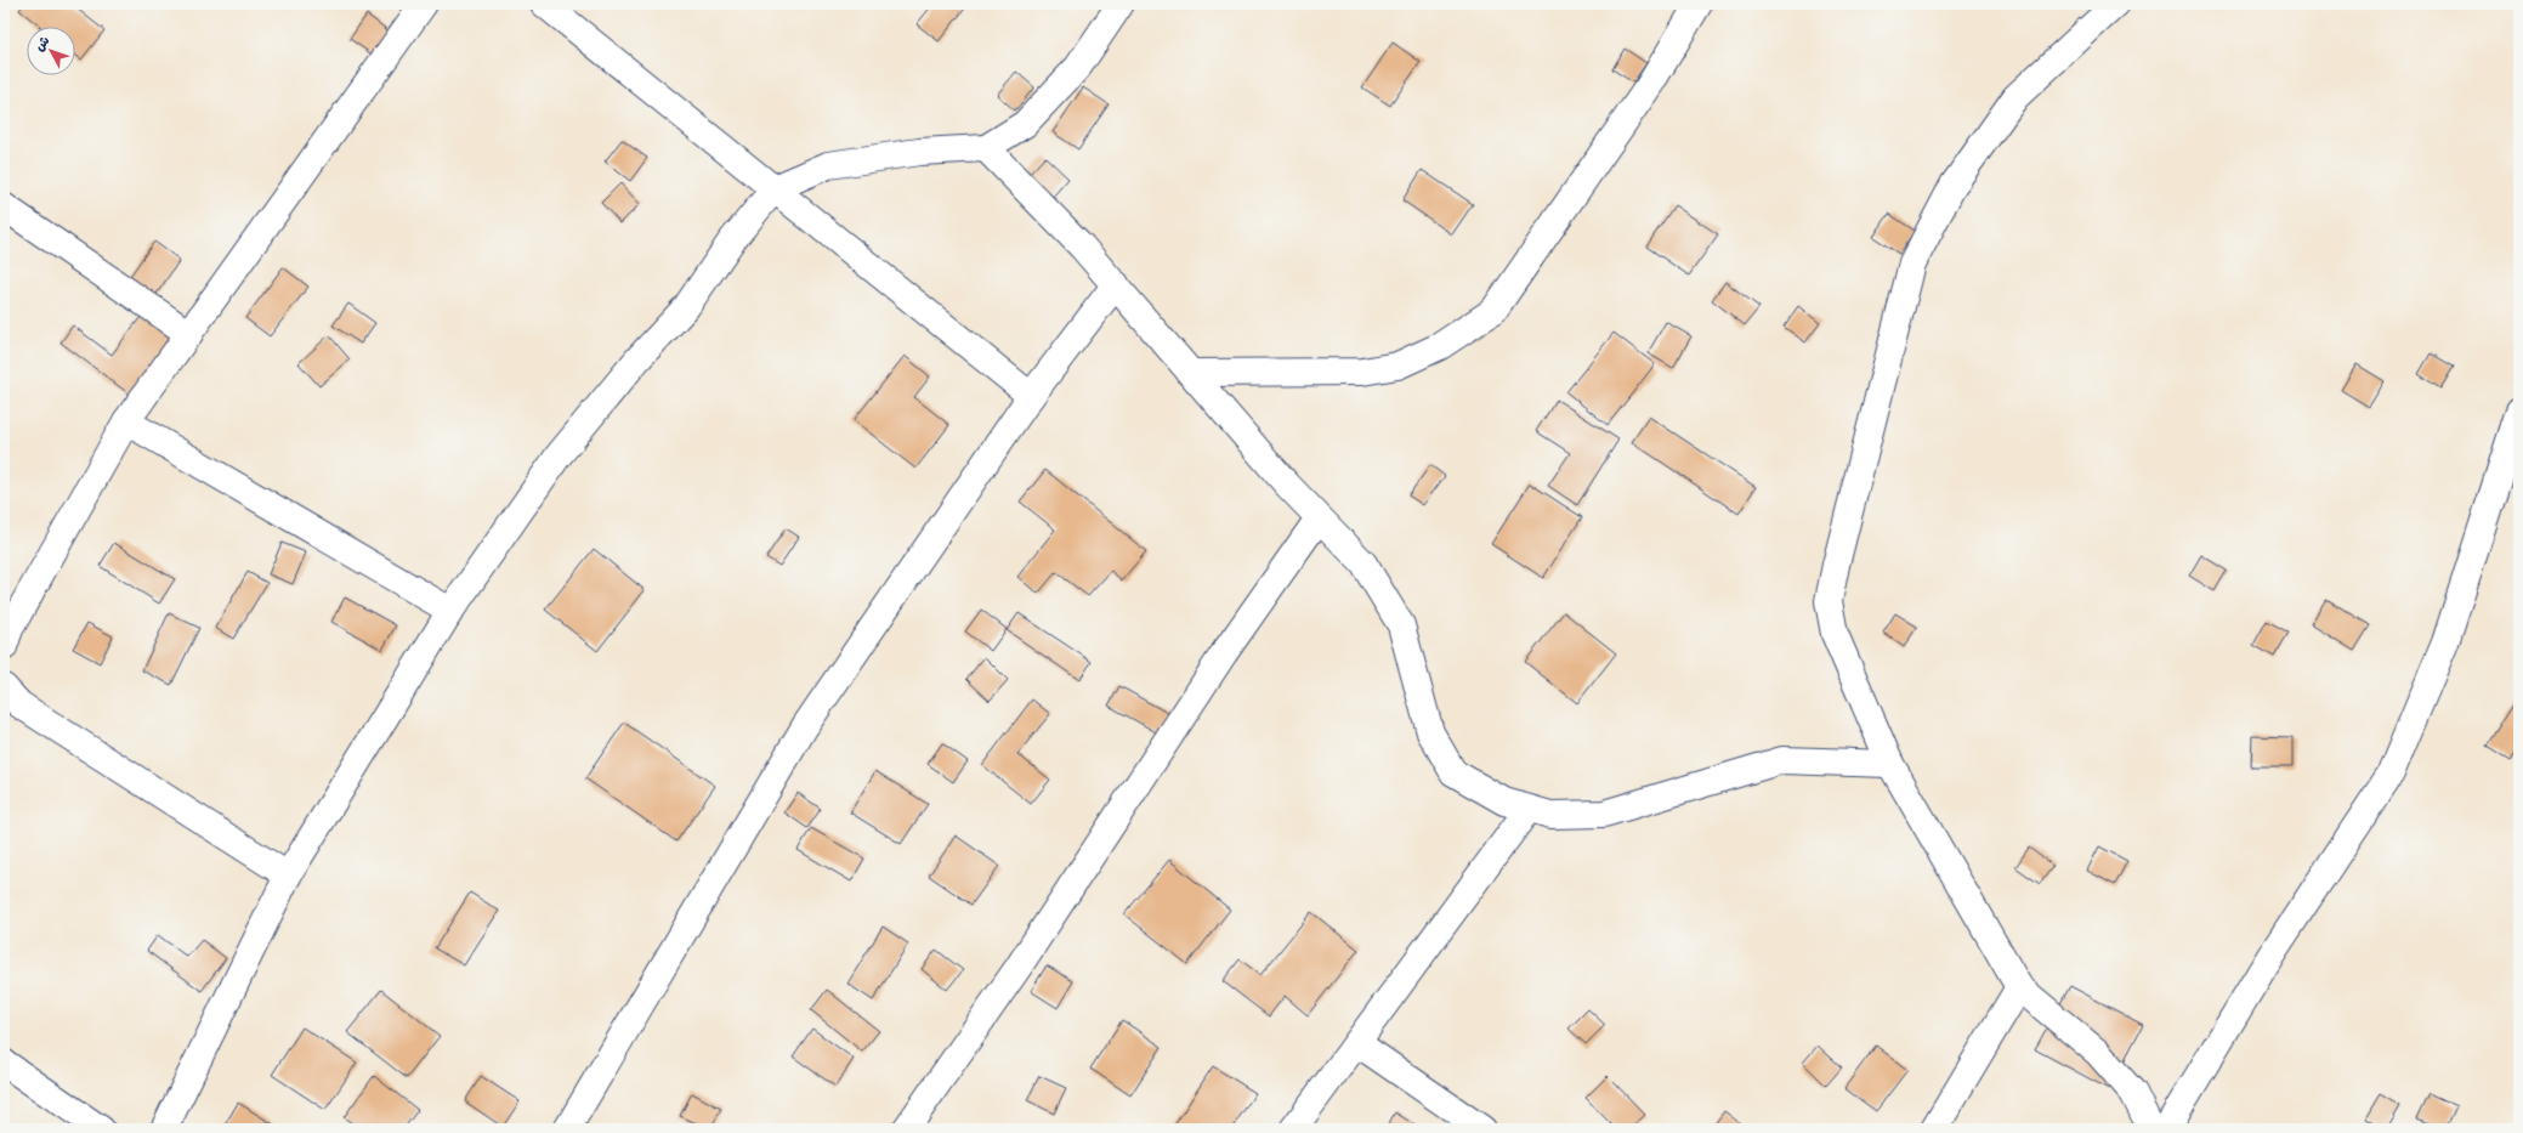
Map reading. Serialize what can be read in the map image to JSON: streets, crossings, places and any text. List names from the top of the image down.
{
  "north": "top left"
}
